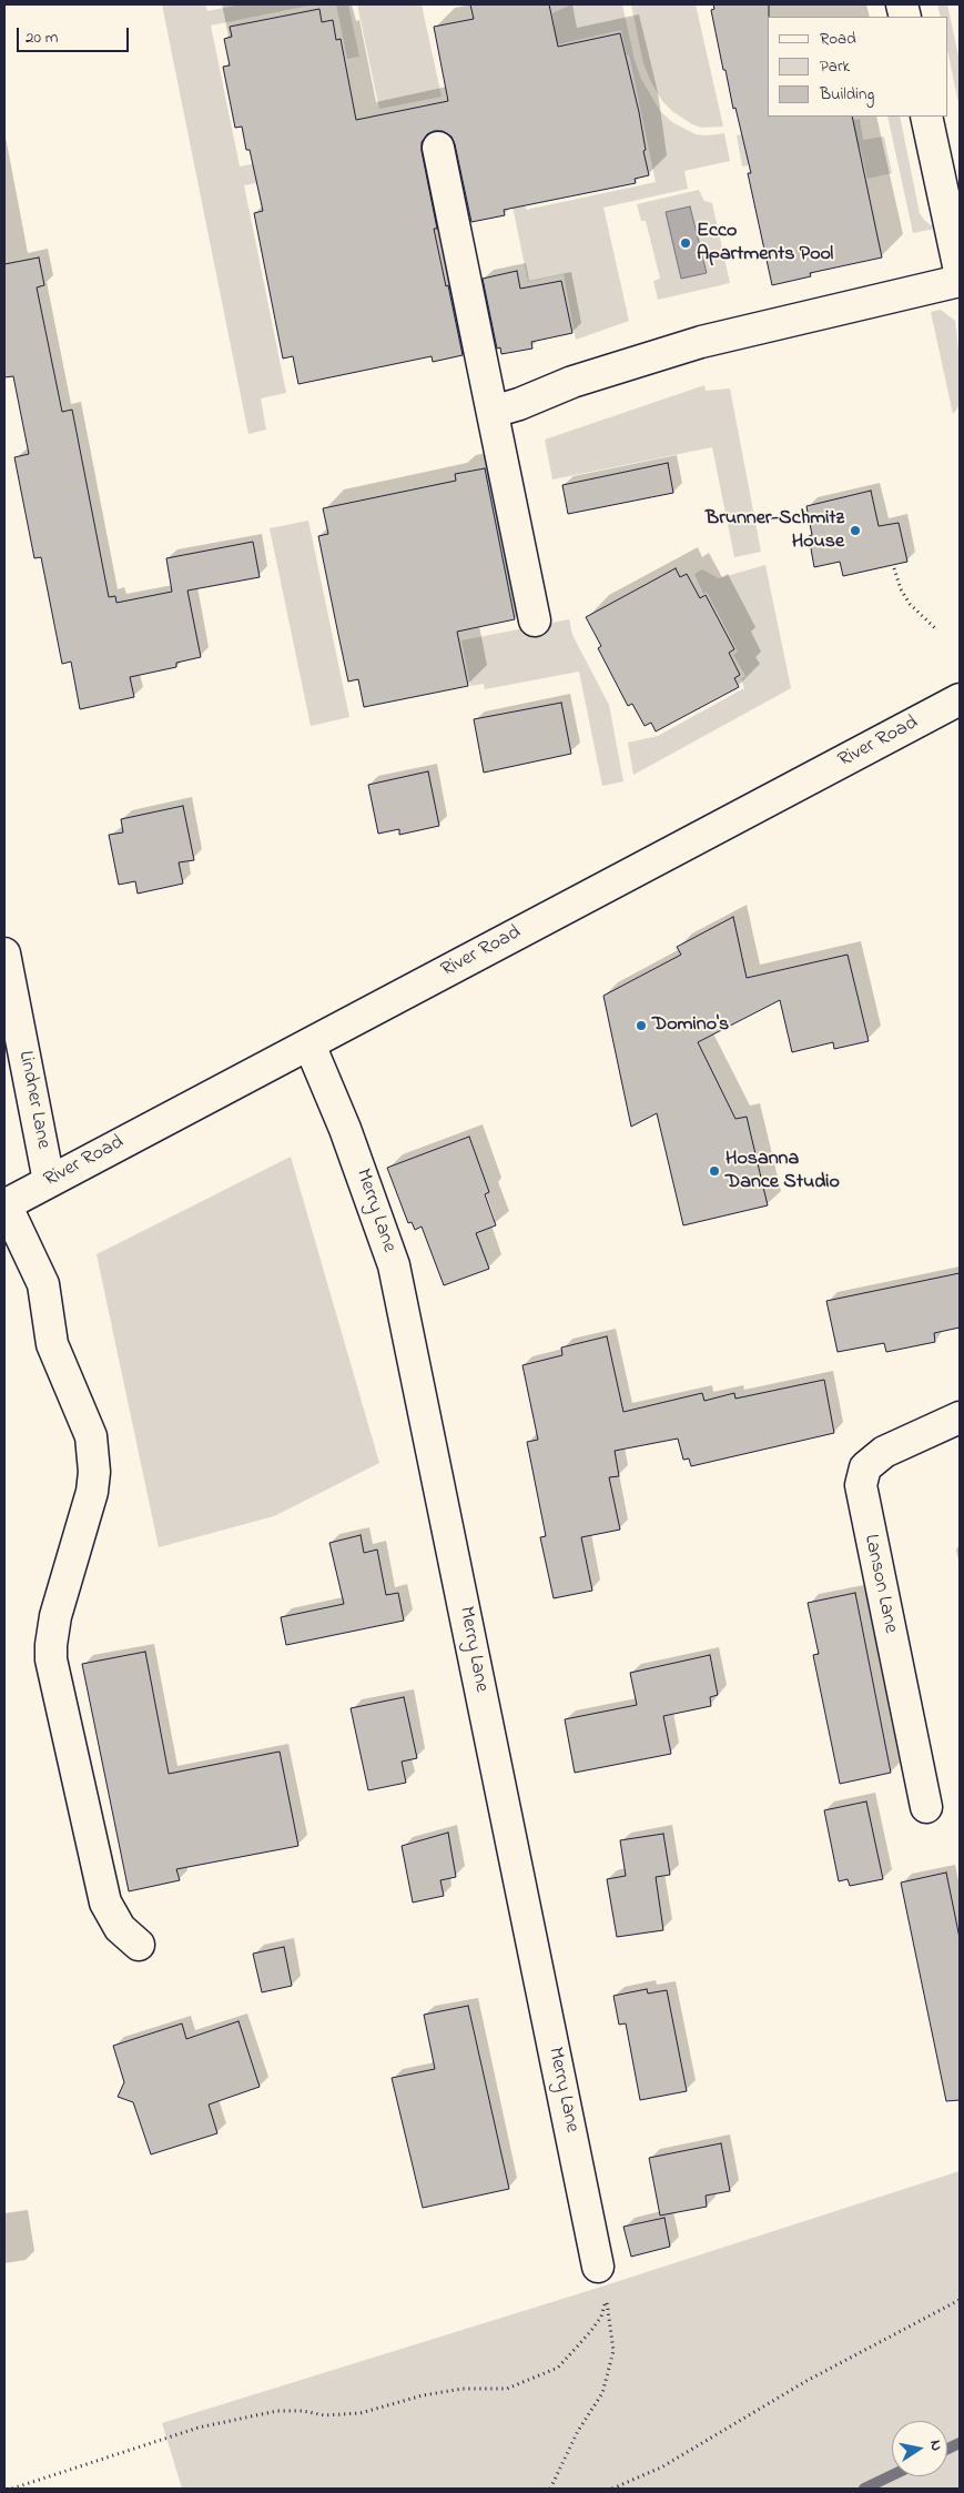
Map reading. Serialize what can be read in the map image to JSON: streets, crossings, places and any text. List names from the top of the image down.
{
  "streets": {
    "street": [
      "River Road",
      "Lindner Lane",
      "Merry Lane",
      "Lanson Lane"
    ]
  },
  "crossings": [
    ["River Road", "Lindner Lane"],
    ["River Road", "Merry Lane"]
  ],
  "places": [
    "Ecco Apartments Pool",
    "Brunner-Schmitz House",
    "Domino's",
    "Hosanna Dance Studio"
  ],
  "legend": ["Road", "Park", "Building"],
  "scale_bar": "20 m",
  "north": "right"
}
